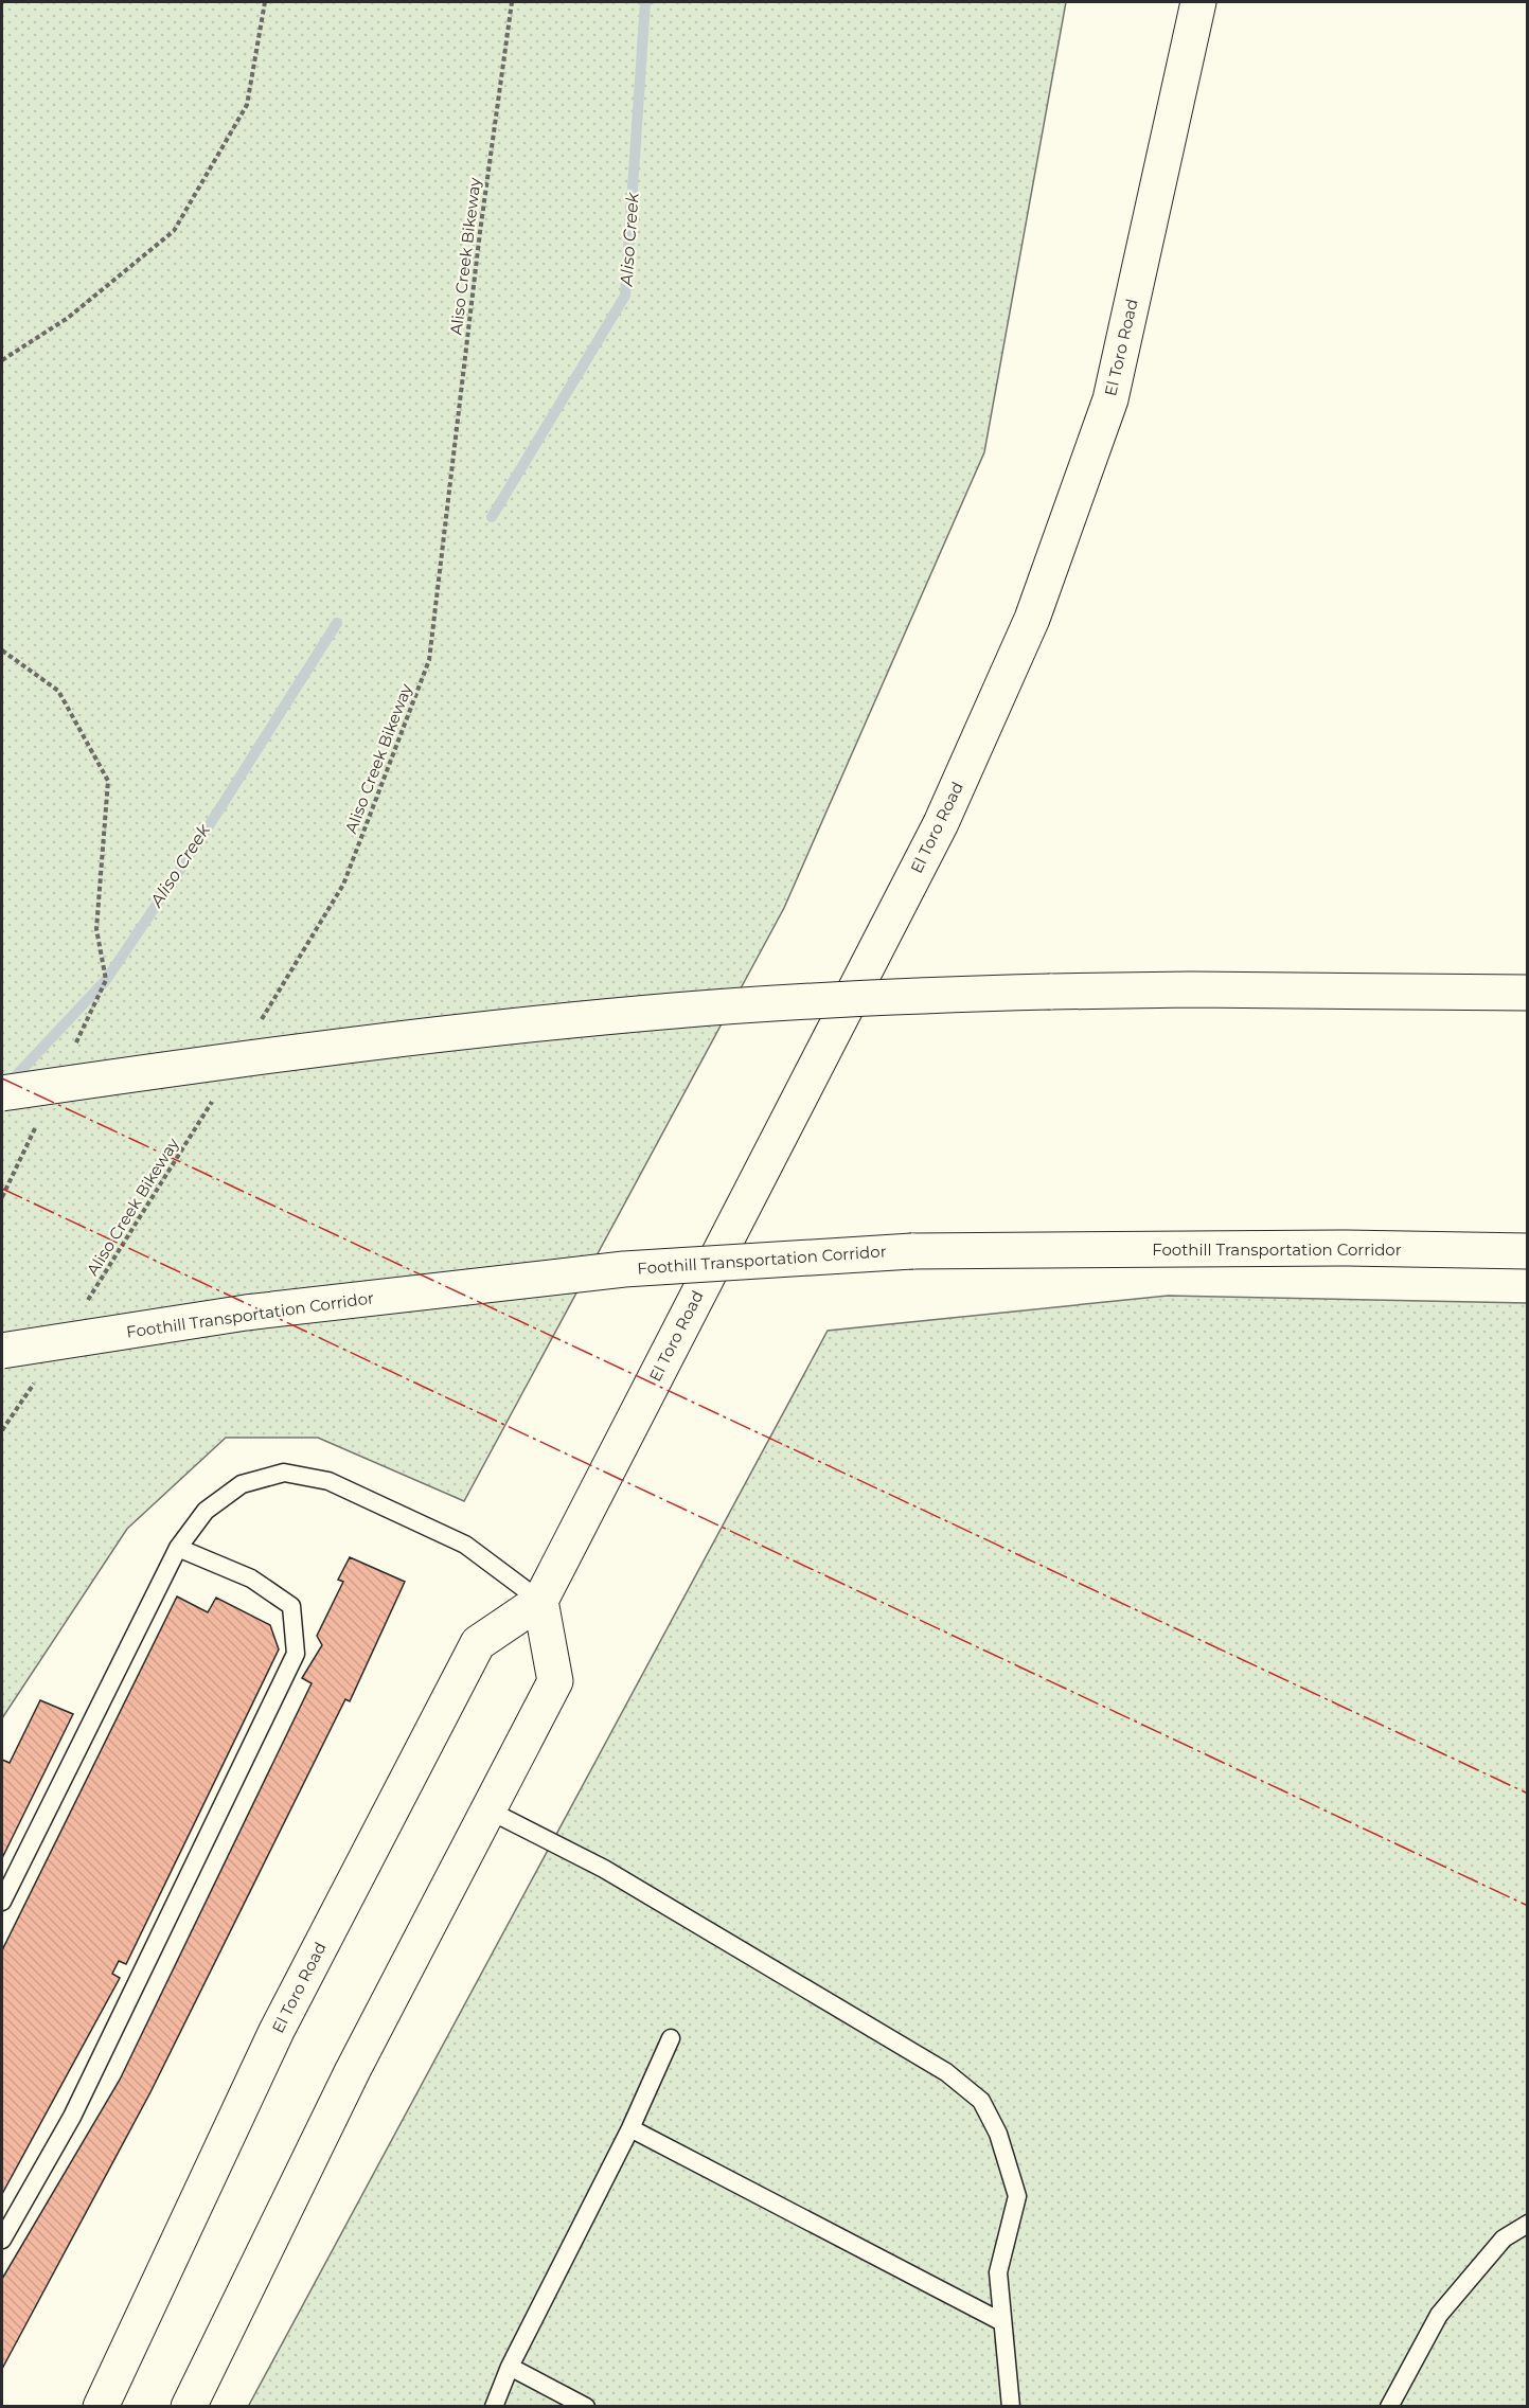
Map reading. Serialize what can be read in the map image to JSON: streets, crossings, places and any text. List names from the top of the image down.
{
  "streets": {
    "main road": ["El Toro Road", "Foothill Transportation Corridor"],
    "path": ["Aliso Creek Bikeway"]
  },
  "water": ["Aliso Creek"]
}
